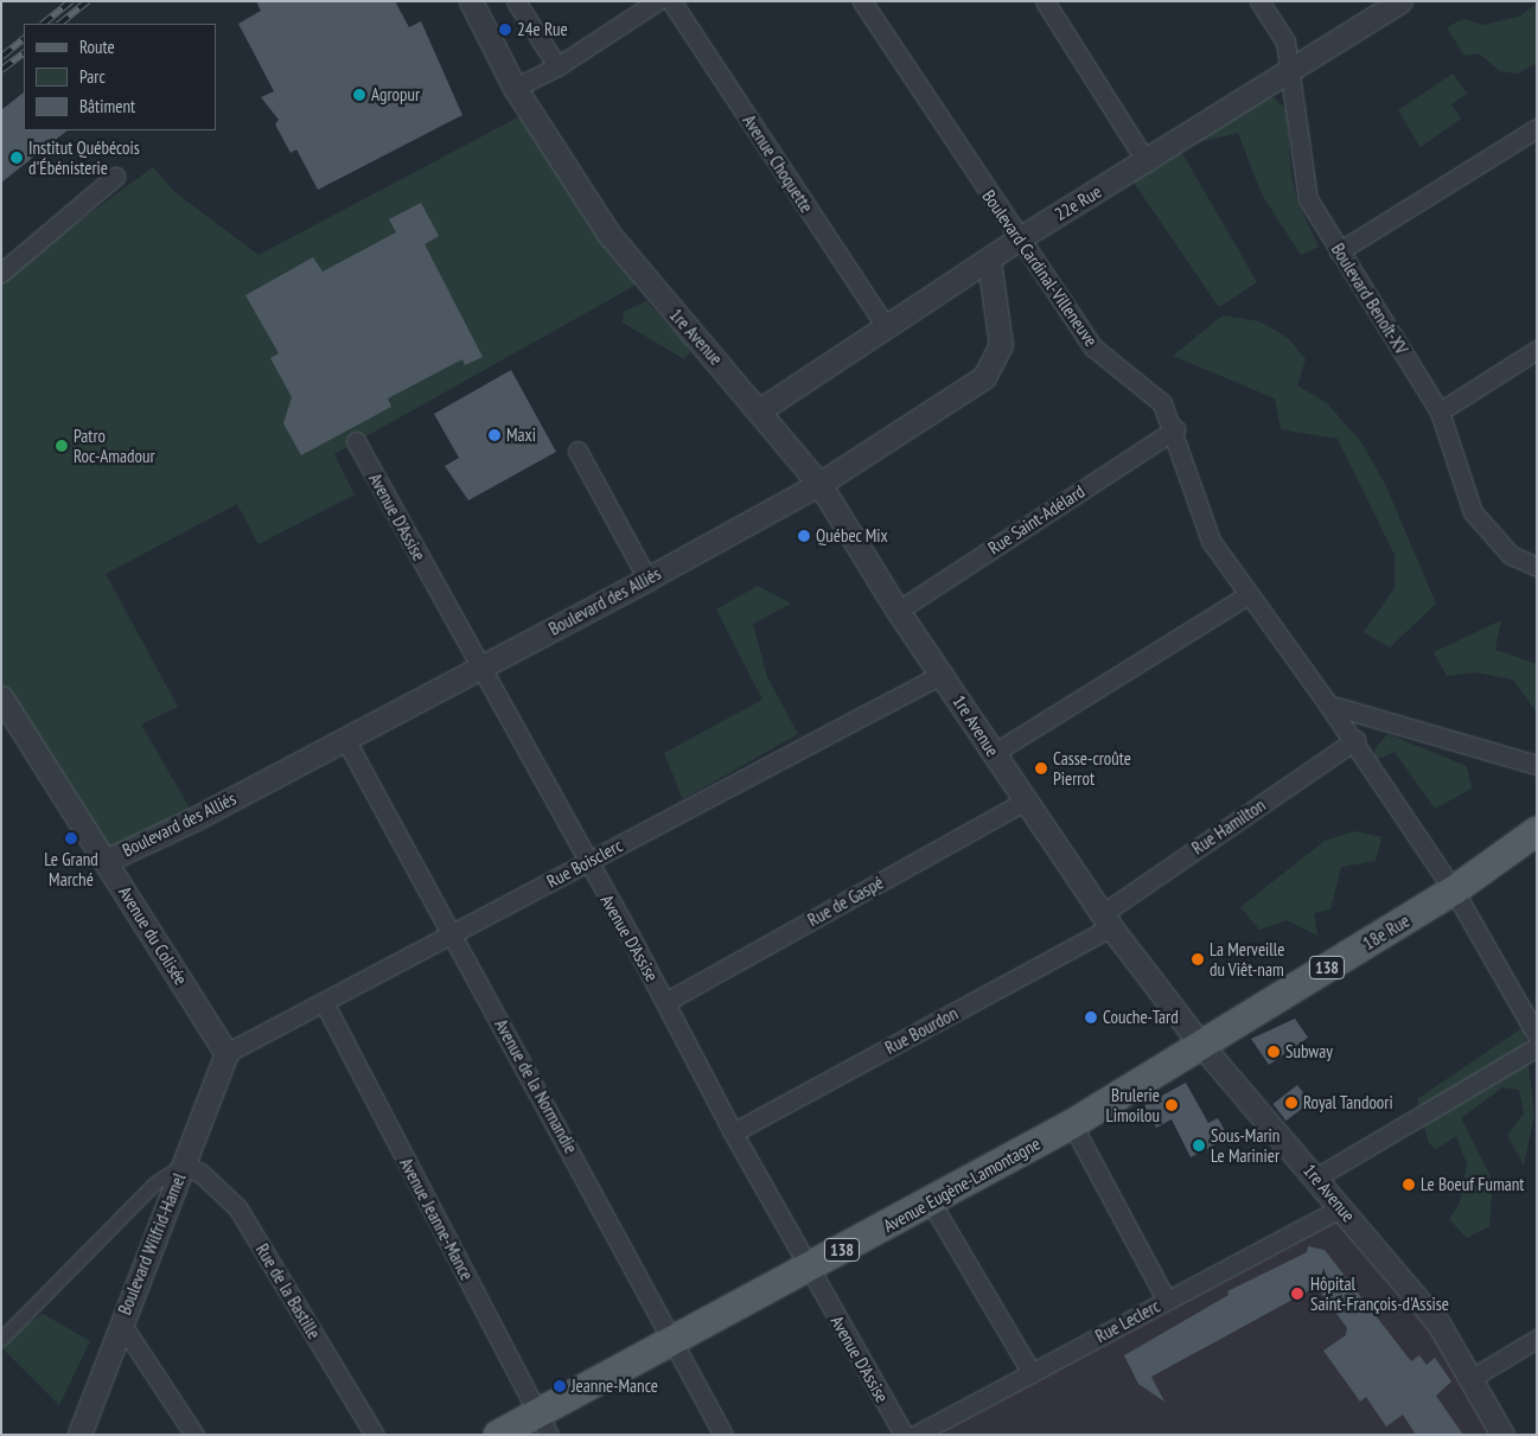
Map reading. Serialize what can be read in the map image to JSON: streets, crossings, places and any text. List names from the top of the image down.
{
  "streets": {
    "main road": ["18e Rue", "138", "Avenue Eugène-Lamontagne"],
    "street": [
      "Avenue Choquette",
      "22e Rue",
      "Boulevard Cardinal-Villeneuve",
      "Boulevard Benoît-XV",
      "1re Avenue",
      "Avenue D'Assise",
      "Rue Saint-Adélard",
      "Boulevard des Alliés",
      "Rue Hamilton",
      "Rue Boisclerc",
      "Rue de Gaspé",
      "Avenue du Colisée",
      "Rue Bourdon",
      "Avenue de la Normandie",
      "Avenue Jeanne-Mance",
      "Boulevard Wilfrid-Hamel",
      "Rue de la Bastille",
      "Rue Leclerc"
    ]
  },
  "crossings": [
    ["Avenue Choquette", "22e Rue"],
    ["22e Rue", "Boulevard Cardinal-Villeneuve"],
    ["22e Rue", "Boulevard Benoît-XV"],
    ["22e Rue", "1re Avenue"],
    ["22e Rue", "Boulevard des Alliés"],
    ["Boulevard Cardinal-Villeneuve", "Rue Saint-Adélard"],
    ["Boulevard Cardinal-Villeneuve", "Rue Hamilton"],
    ["Boulevard Cardinal-Villeneuve", "18e Rue"],
    ["1re Avenue", "Rue Saint-Adélard"],
    ["1re Avenue", "Boulevard des Alliés"],
    ["1re Avenue", "Rue Hamilton"],
    ["1re Avenue", "Rue Boisclerc"],
    ["1re Avenue", "Rue de Gaspé"],
    ["1re Avenue", "18e Rue"],
    ["1re Avenue", "Rue Bourdon"],
    ["1re Avenue", "Avenue Eugène-Lamontagne"],
    ["1re Avenue", "Rue Leclerc"],
    ["Avenue D'Assise", "Boulevard des Alliés"],
    ["Avenue D'Assise", "Rue Boisclerc"],
    ["Avenue D'Assise", "Rue de Gaspé"],
    ["Avenue D'Assise", "Rue Bourdon"],
    ["Avenue D'Assise", "Avenue Eugène-Lamontagne"],
    ["Boulevard des Alliés", "Avenue du Colisée"],
    ["Boulevard des Alliés", "Avenue de la Normandie"],
    ["Rue Hamilton", "Rue Bourdon"],
    ["Rue Boisclerc", "Avenue du Colisée"],
    ["Rue Boisclerc", "Avenue de la Normandie"],
    ["Rue Boisclerc", "Avenue Jeanne-Mance"],
    ["Rue Boisclerc", "Boulevard Wilfrid-Hamel"],
    ["18e Rue", "Avenue Eugène-Lamontagne"],
    ["Avenue du Colisée", "Boulevard Wilfrid-Hamel"],
    ["Avenue de la Normandie", "Avenue Eugène-Lamontagne"],
    ["Avenue Eugène-Lamontagne", "Avenue Jeanne-Mance"],
    ["Boulevard Wilfrid-Hamel", "Rue de la Bastille"]
  ],
  "places": [
    "24e Rue",
    "Agropur",
    "Institut Québécois d'Ébénisterie",
    "Maxi",
    "Patro Roc-Amadour",
    "Québec Mix",
    "Casse-croûte Pierrot",
    "Le Grand Marché",
    "La Merveille du Viêt-nam",
    "Couche-Tard",
    "Subway",
    "Royal Tandoori",
    "Brulerie Limoilou",
    "Sous-Marin Le Marinier",
    "Le Boeuf Fumant",
    "Hôpital Saint-François-d'Assise",
    "Jeanne-Mance"
  ],
  "legend": ["Route", "Parc", "Bâtiment"]
}
